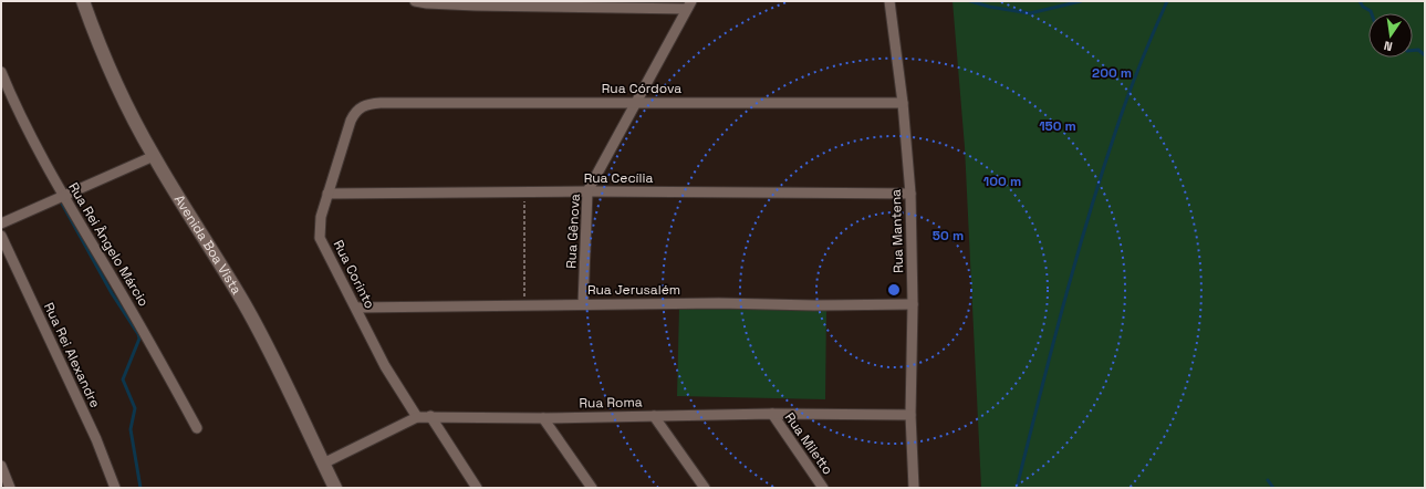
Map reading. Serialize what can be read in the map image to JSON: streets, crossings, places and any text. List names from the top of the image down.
{
  "streets": {
    "street": [
      "Rua Córdova",
      "Rua Cecília",
      "Rua Gênova",
      "Rua Mantena",
      "Rua Rei Ângelo Márcio",
      "Avenida Boa Vista",
      "Rua Corinto",
      "Rua Jerusalém",
      "Rua Rei Alexandre",
      "Rua Roma",
      "Rua Miletto"
    ]
  },
  "crossings": [
    ["Rua Córdova", "Rua Gênova"],
    ["Rua Córdova", "Rua Mantena"],
    ["Rua Córdova", "Rua Corinto"],
    ["Rua Cecília", "Rua Gênova"],
    ["Rua Cecília", "Rua Mantena"],
    ["Rua Cecília", "Rua Corinto"],
    ["Rua Gênova", "Rua Jerusalém"],
    ["Rua Mantena", "Rua Jerusalém"],
    ["Rua Mantena", "Rua Roma"],
    ["Avenida Boa Vista", "Rua Roma"],
    ["Rua Corinto", "Rua Jerusalém"],
    ["Rua Corinto", "Rua Roma"],
    ["Rua Roma", "Rua Miletto"]
  ],
  "north": "bottom",
  "rings": [
    "200 m",
    "150 m",
    "100 m",
    "50 m"
  ]
}
